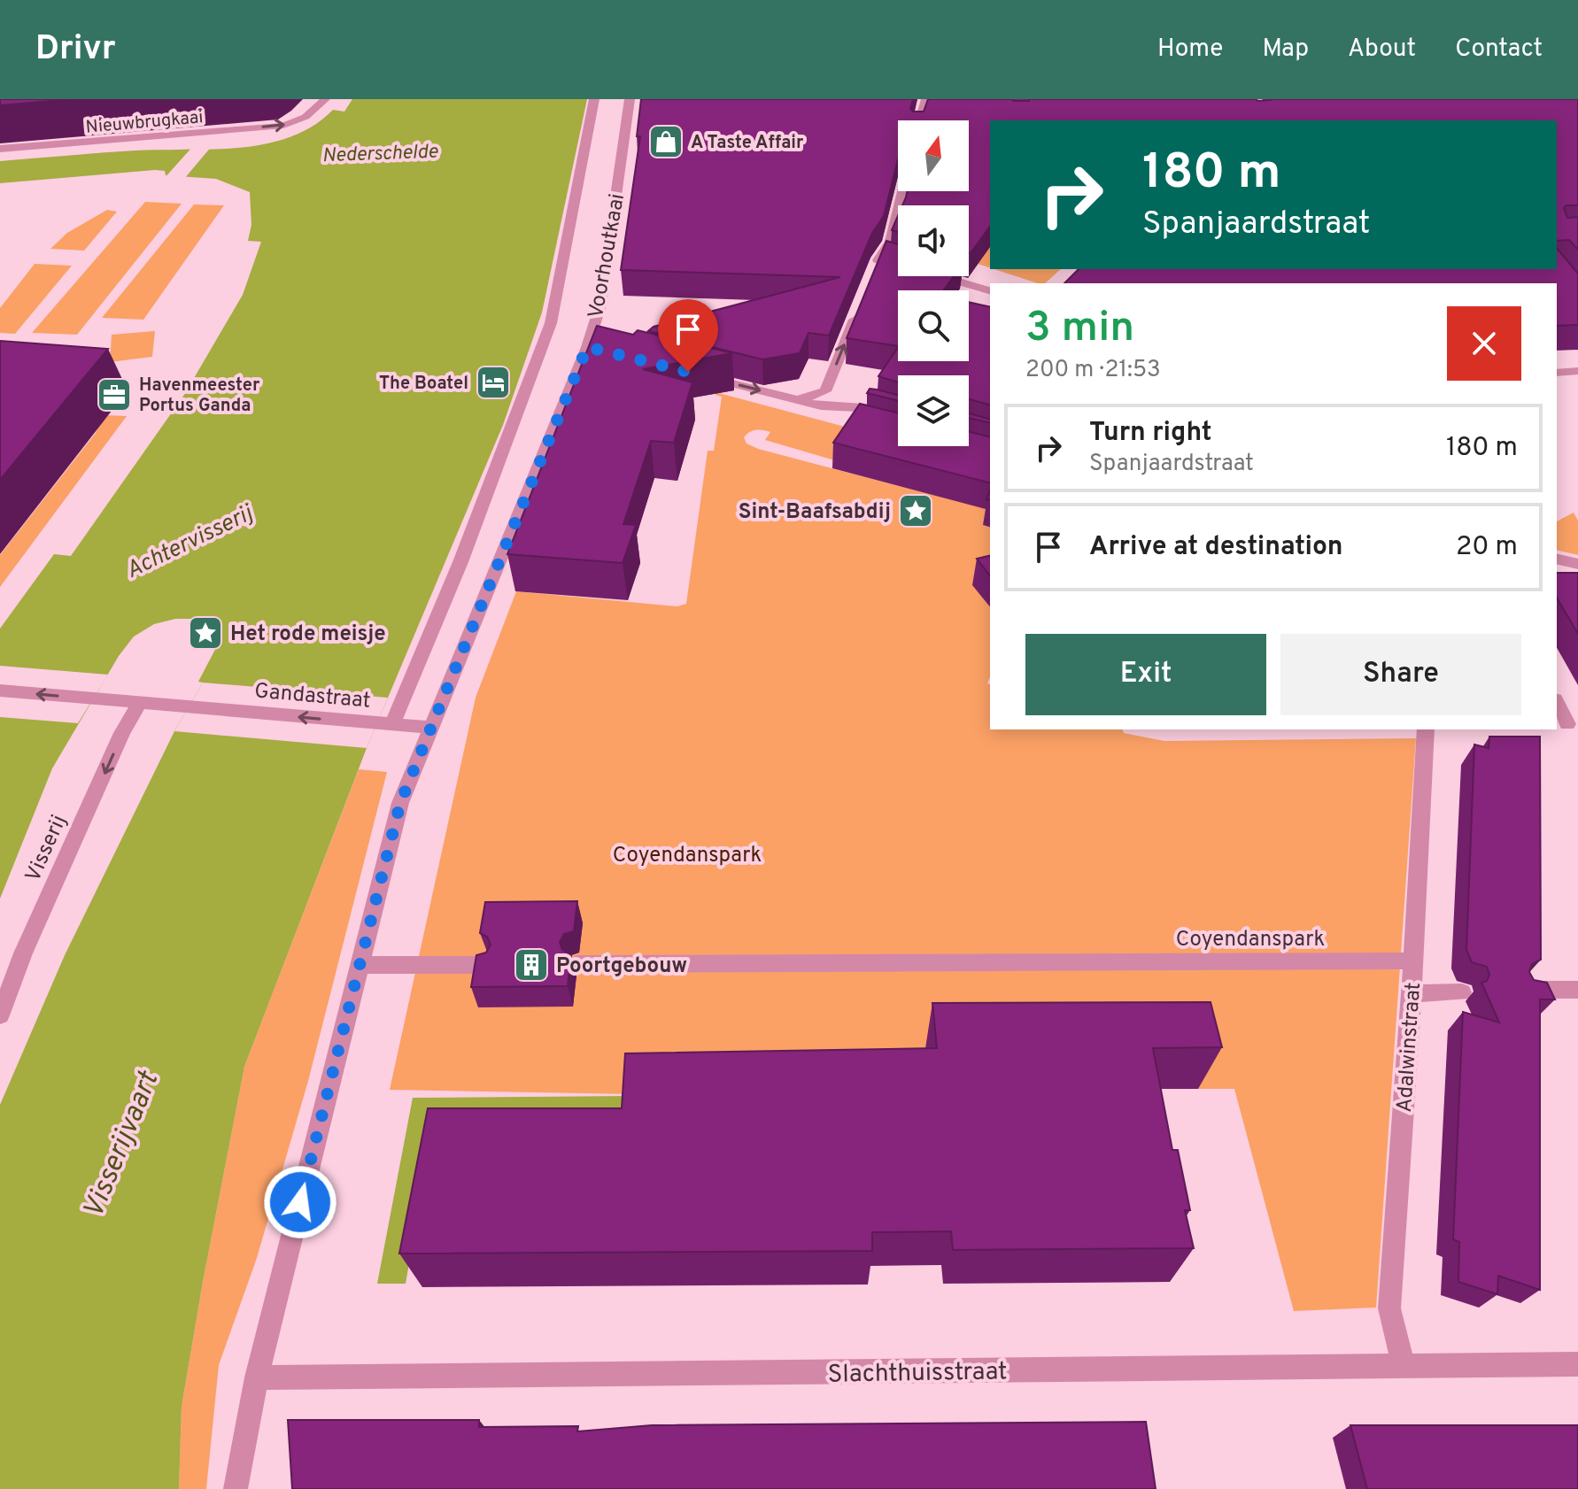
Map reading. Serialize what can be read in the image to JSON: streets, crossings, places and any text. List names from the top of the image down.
{
  "streets": {
    "street": [
      "Nieuwbrugkaai",
      "Voorhoutkaai",
      "Gandastraat",
      "Visserij",
      "Coyendanspark",
      "Adalwinstraat",
      "Slachthuisstraat"
    ]
  },
  "crossings": [
    ["Voorhoutkaai", "Gandastraat"],
    ["Voorhoutkaai", "Slachthuisstraat"],
    ["Gandastraat", "Visserij"],
    ["Coyendanspark", "Adalwinstraat"],
    ["Adalwinstraat", "Slachthuisstraat"]
  ],
  "one_way": ["Nieuwbrugkaai", "Gandastraat", "Visserij"],
  "water": ["Nederschelde", "Achtervisserij", "Visserijvaart"],
  "parks": ["Coyendanspark"],
  "places": {
    "shop": ["A Taste Affair"],
    "hotel": ["The Boatel"],
    "office": ["Havenmeester Portus Ganda"],
    "place": ["Sint-Baafsabdij", "Het rode meisje"],
    "building": ["Poortgebouw"]
  },
  "north": "top",
  "page": {
    "header": "Drivr",
    "nav": [
      "Home",
      "Map",
      "About",
      "Contact"
    ],
    "turn": ["180 m", "Spanjaardstraat"],
    "heading": ["3 min", "200 m · 21:53"],
    "list": [
      {
        "name": "Turn right",
        "note": "Spanjaardstraat",
        "value": "180 m"
      },
      {
        "name": "Arrive at destination",
        "value": "20 m"
      }
    ],
    "buttons": ["Exit", "Share"]
  }
}
